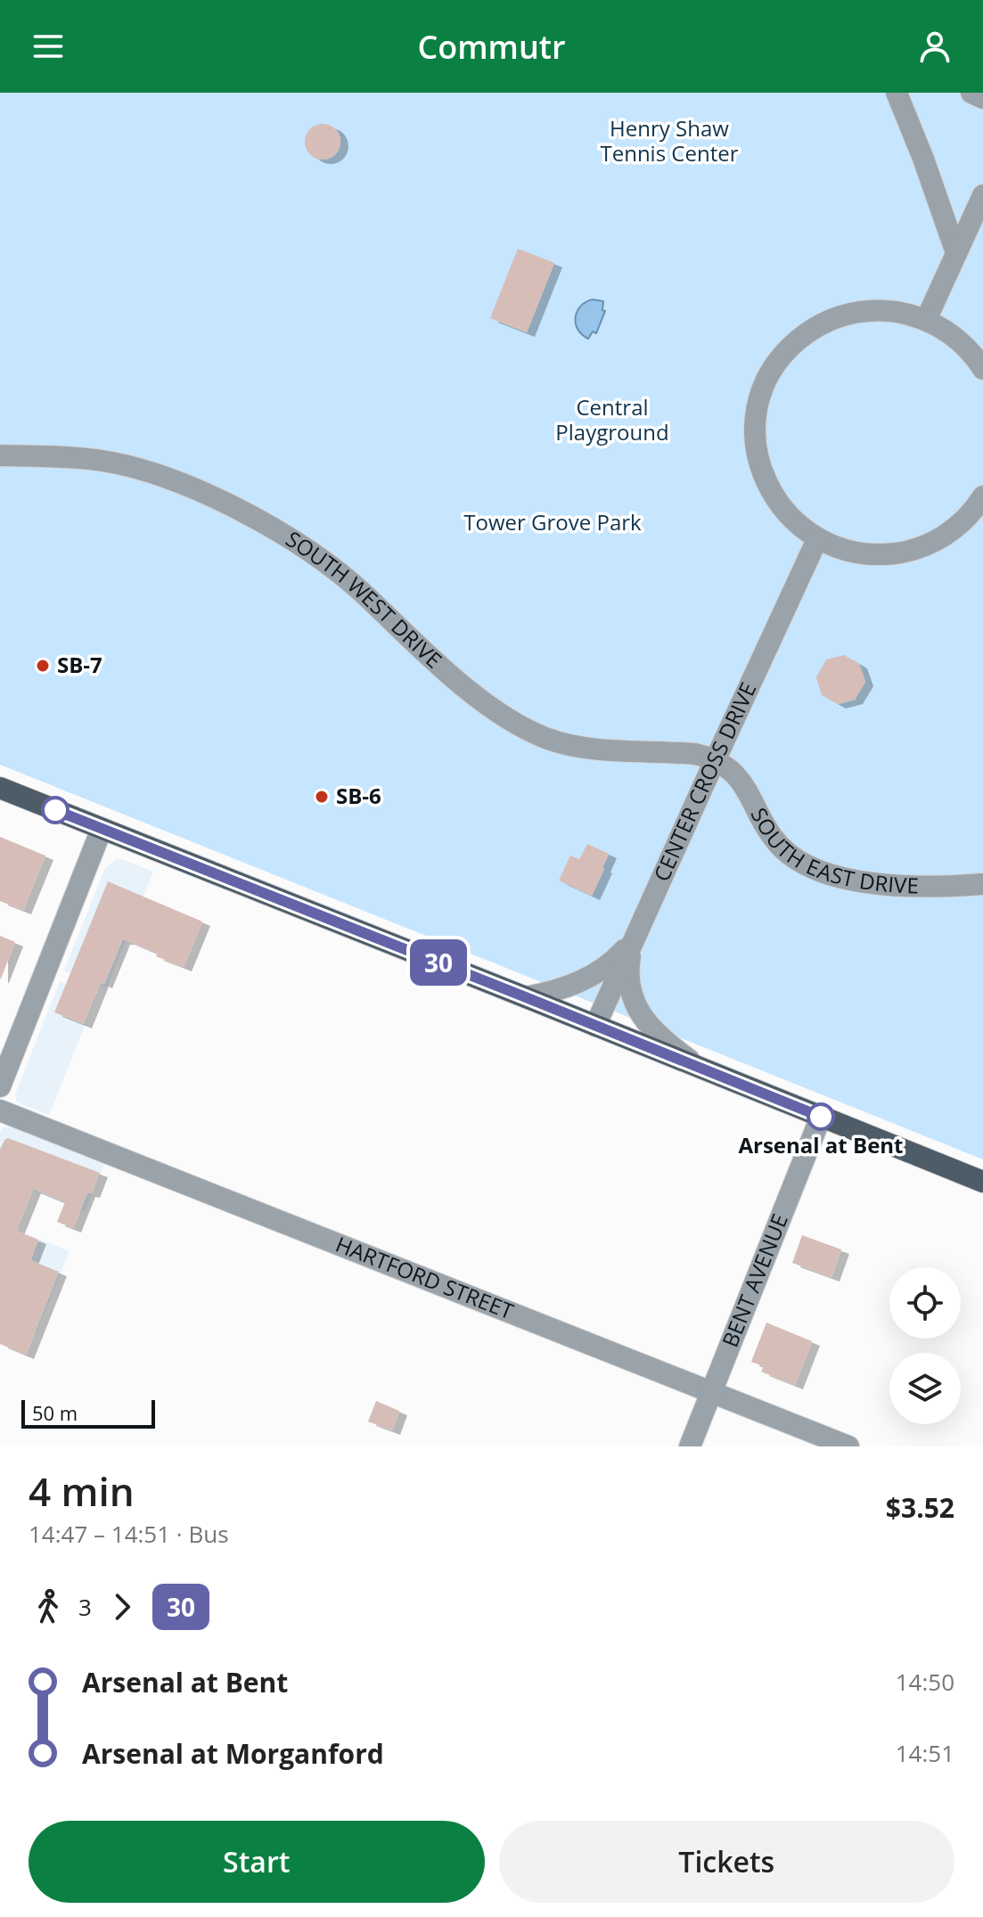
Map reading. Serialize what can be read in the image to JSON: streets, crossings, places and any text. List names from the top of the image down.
{
  "streets": {
    "street": [
      "SOUTH WEST DRIVE",
      "CENTER CROSS DRIVE",
      "SOUTH EAST DRIVE",
      "HARTFORD STREET",
      "BENT AVENUE"
    ]
  },
  "crossings": [
    ["SOUTH WEST DRIVE", "CENTER CROSS DRIVE"],
    ["SOUTH WEST DRIVE", "SOUTH EAST DRIVE"],
    ["CENTER CROSS DRIVE", "SOUTH EAST DRIVE"],
    ["HARTFORD STREET", "BENT AVENUE"]
  ],
  "parks": ["Henry Shaw Tennis Center", "Central Playground", "Tower Grove Park"],
  "places": ["SB-7", "SB-6", "Arsenal at Bent"],
  "lines": ["bus line 30"],
  "scale_bar": "50 m",
  "page": {
    "header": "Commutr",
    "on_map": "30",
    "scale": "50 m",
    "heading": ["4 min", "14:47 – 14:51 · Bus", "$3.52"],
    "legs": ["3", "30"],
    "list": [
      {
        "name": "Arsenal at Bent",
        "value": "14:50"
      },
      {
        "name": "Arsenal at Morganford",
        "value": "14:51"
      }
    ],
    "buttons": ["Start", "Tickets"]
  }
}
